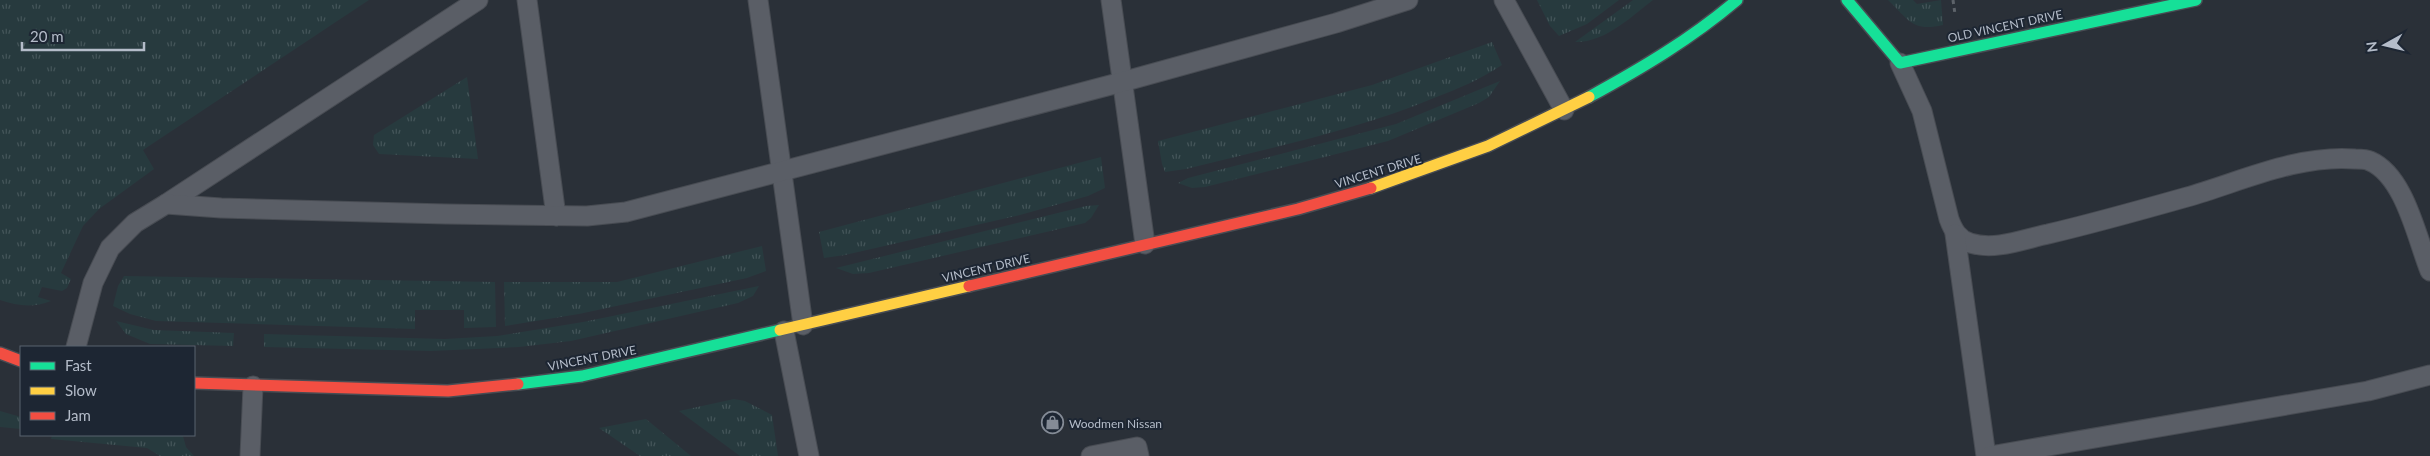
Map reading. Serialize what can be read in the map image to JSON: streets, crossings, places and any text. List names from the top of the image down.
{
  "streets": {
    "street": ["OLD VINCENT DRIVE", "VINCENT DRIVE"]
  },
  "places": {
    "shop": ["Woodmen Nissan"]
  },
  "legend": ["Fast", "Slow", "Jam"],
  "scale_bar": "20 m",
  "north": "left"
}
